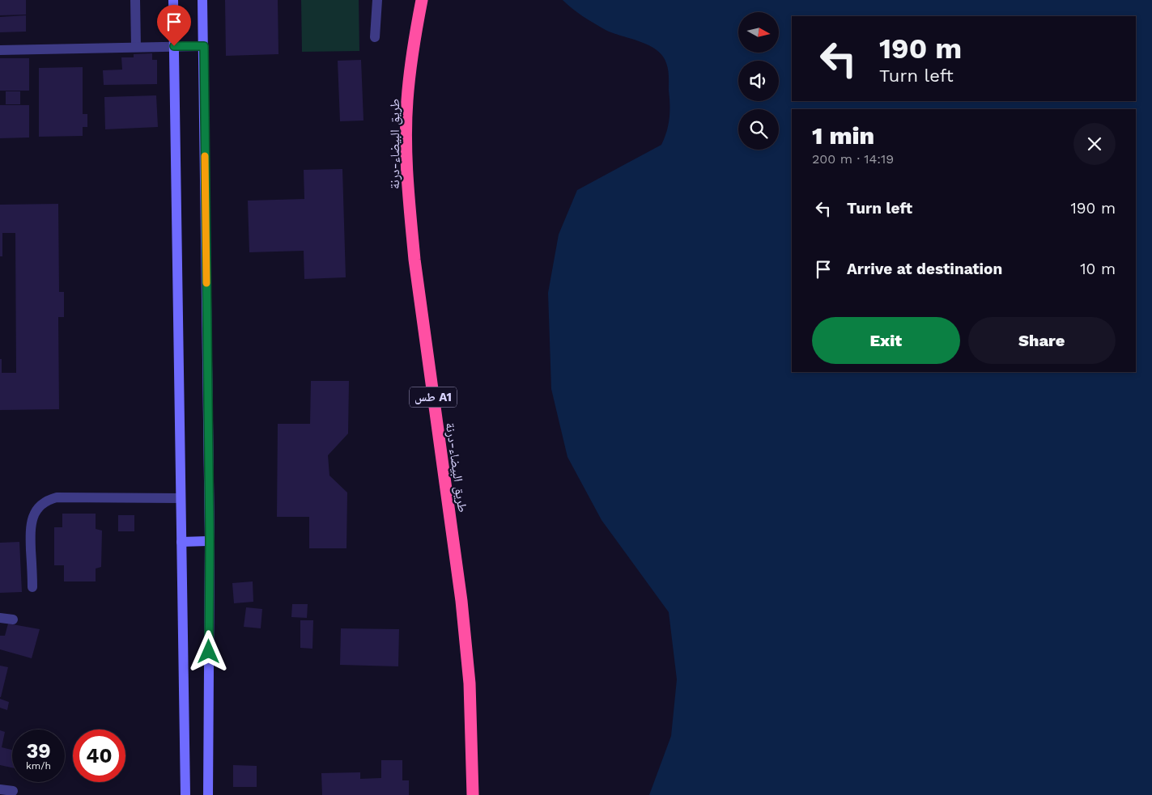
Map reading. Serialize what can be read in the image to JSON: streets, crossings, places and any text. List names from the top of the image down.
{
  "streets": {
    "highway": ["طريق البيضاء-درنة", "طس A1"]
  },
  "north": "right",
  "page": {
    "turn": ["190 m", "Turn left"],
    "heading": ["1 min", "200 m · 14:19"],
    "list": [
      {
        "name": "Turn left",
        "value": "190 m"
      },
      {
        "name": "Arrive at destination",
        "value": "10 m"
      }
    ],
    "buttons": ["Exit", "Share"],
    "speed": "39 km/h",
    "limit": "40"
  }
}
